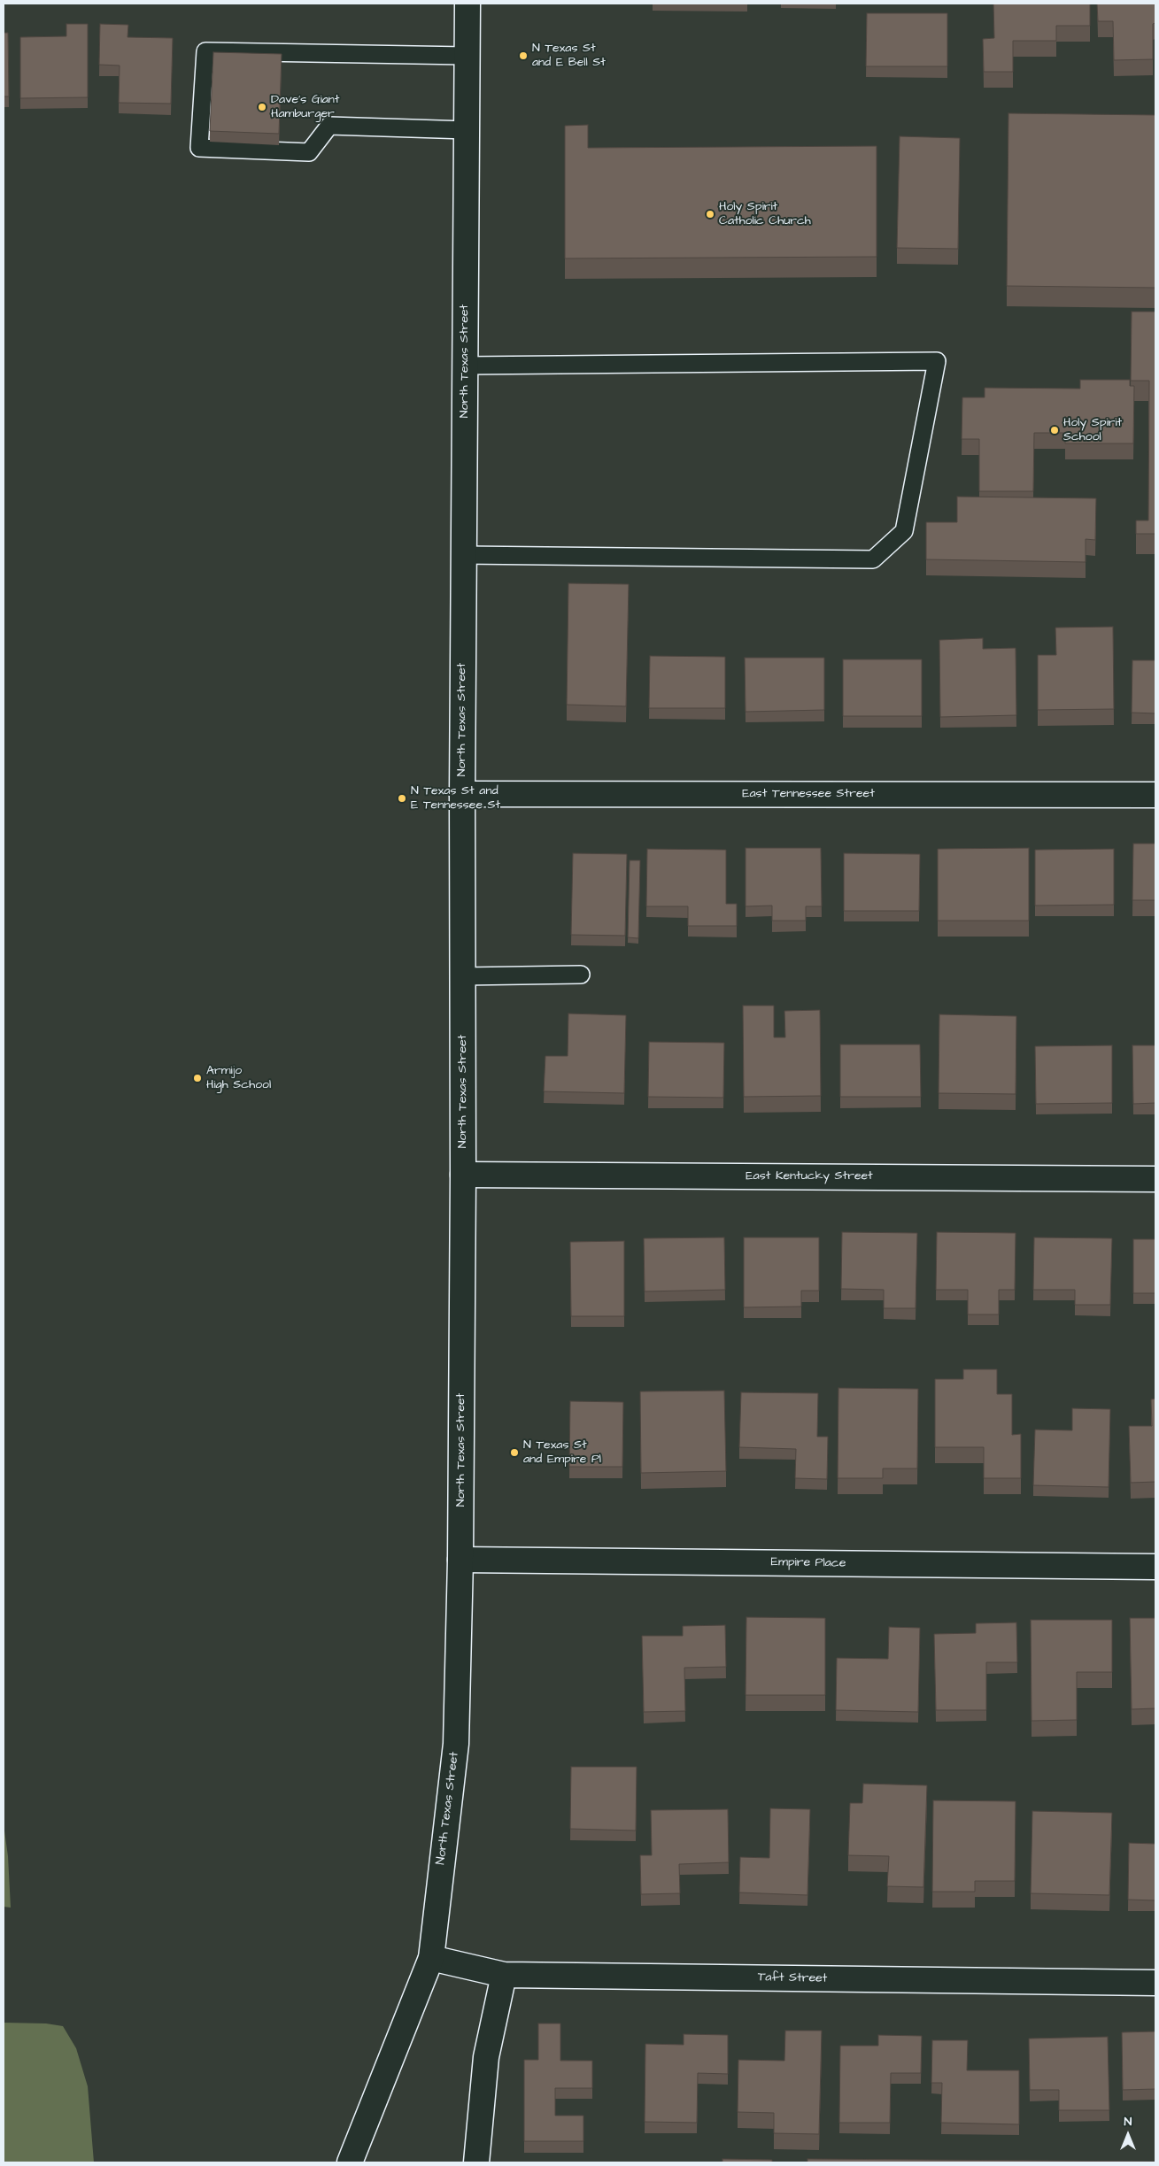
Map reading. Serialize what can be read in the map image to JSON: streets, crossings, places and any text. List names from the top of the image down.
{
  "streets": {
    "street": [
      "North Texas Street",
      "East Tennessee Street",
      "East Kentucky Street",
      "Empire Place",
      "Taft Street"
    ]
  },
  "crossings": [
    ["North Texas Street", "East Tennessee Street"],
    ["North Texas Street", "East Kentucky Street"],
    ["North Texas Street", "Empire Place"],
    ["North Texas Street", "Taft Street"]
  ],
  "places": [
    "N Texas St and E Bell St",
    "Dave's Giant Hamburger",
    "Holy Spirit Catholic Church",
    "Holy Spirit School",
    "N Texas St and E Tennessee St",
    "Armijo High School",
    "N Texas St and Empire Pl"
  ],
  "north": "top"
}
